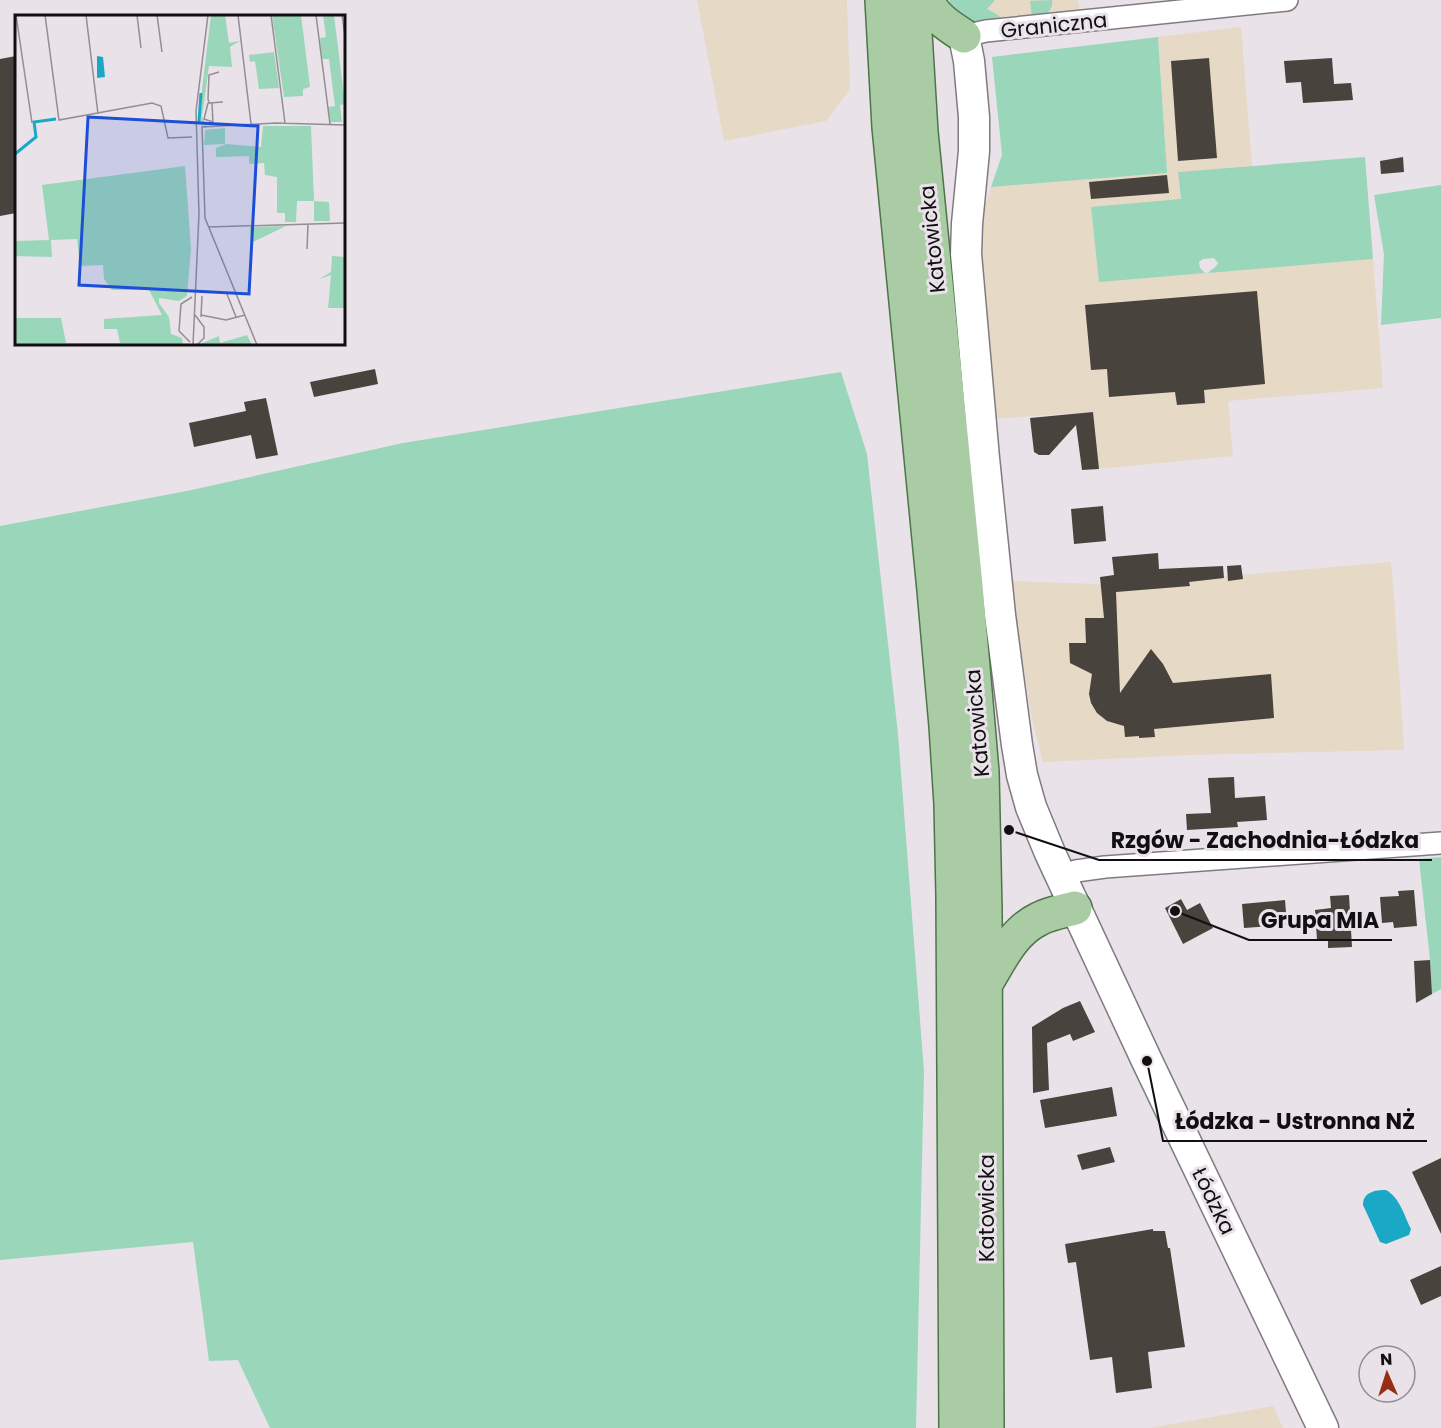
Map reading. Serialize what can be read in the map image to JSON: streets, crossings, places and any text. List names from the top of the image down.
{
  "streets": {
    "main road": ["Katowicka"],
    "street": ["Graniczna", "Łódzka"]
  },
  "crossings": [
    ["Graniczna", "Łódzka"]
  ],
  "places": ["Rzgów - Zachodnia-Łódzka", "Grupa MIA", "Łódzka - Ustronna NŻ"],
  "north": "top"
}
